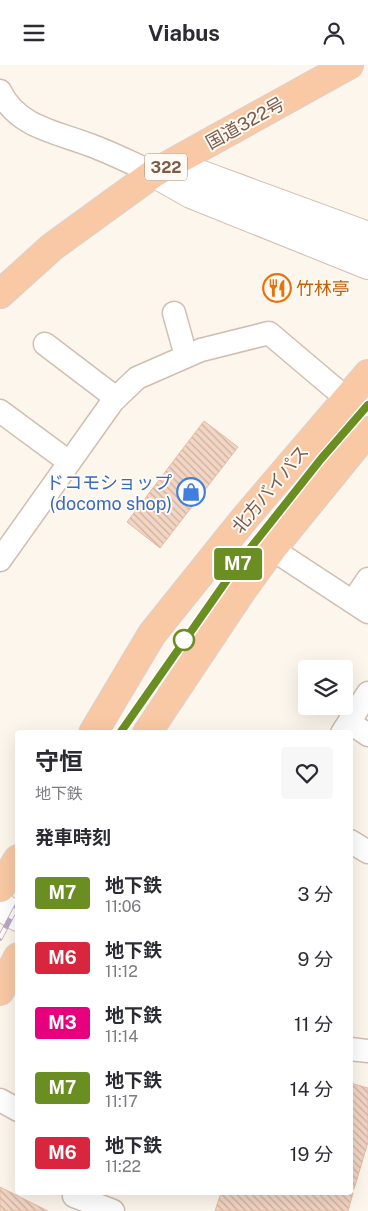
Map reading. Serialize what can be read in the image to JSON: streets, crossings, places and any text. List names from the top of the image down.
{
  "streets": {
    "highway": ["国道322号", "322", "北方バイパス"]
  },
  "places": {
    "restaurant": ["竹林亭"],
    "shop": ["ドコモショップ (docomo shop)"]
  },
  "lines": ["metro line M7"],
  "page": {
    "header": "Viabus",
    "on_map": "M7",
    "heading": [
      ["守恒", "地下鉄"],
      "発車時刻"
    ],
    "list": [
      {
        "mark": "M7",
        "name": "地下鉄",
        "note": "11:06",
        "value": "3 分"
      },
      {
        "mark": "M6",
        "name": "地下鉄",
        "note": "11:12",
        "value": "9 分"
      },
      {
        "mark": "M3",
        "name": "地下鉄",
        "note": "11:14",
        "value": "11 分"
      },
      {
        "mark": "M7",
        "name": "地下鉄",
        "note": "11:17",
        "value": "14 分"
      },
      {
        "mark": "M6",
        "name": "地下鉄",
        "note": "11:22",
        "value": "19 分"
      }
    ]
  }
}
